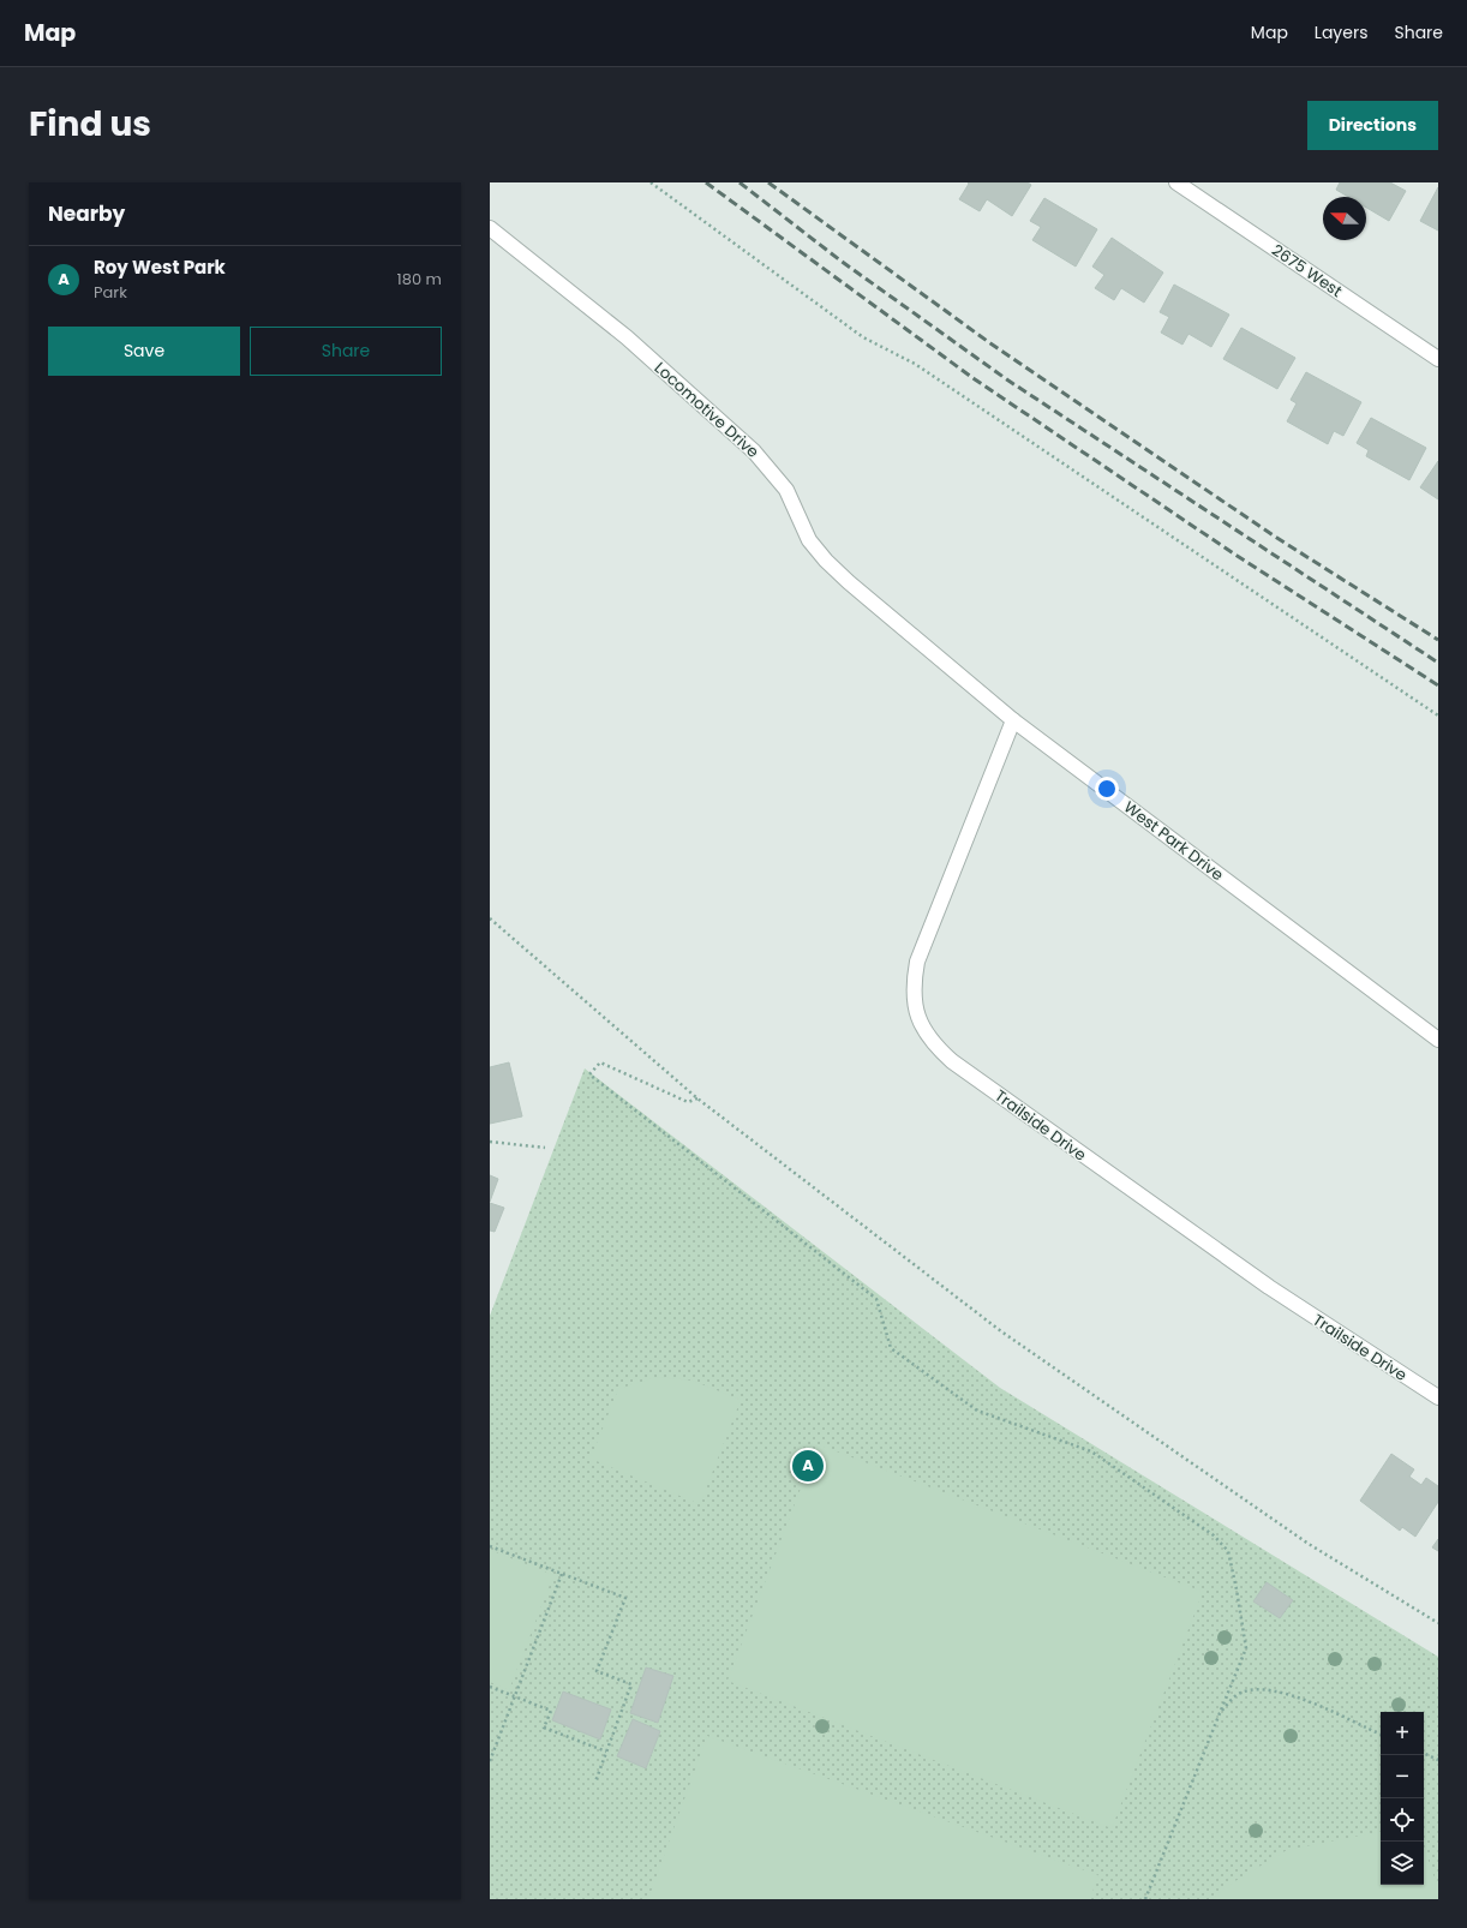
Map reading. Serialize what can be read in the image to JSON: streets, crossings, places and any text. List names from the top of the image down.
{
  "streets": {
    "street": [
      "2675 West",
      "Locomotive Drive",
      "West Park Drive",
      "Trailside Drive"
    ]
  },
  "crossings": [
    ["Locomotive Drive", "West Park Drive"],
    ["West Park Drive", "Trailside Drive"]
  ],
  "north": "left",
  "page": {
    "header": "Map",
    "nav": ["Map", "Layers", "Share"],
    "title": "Find us",
    "buttons": [
      "Directions",
      ["Save", "Share"]
    ],
    "heading": "Nearby",
    "list": [
      {
        "mark": "A",
        "name": "Roy West Park",
        "note": "Park",
        "value": "180 m"
      }
    ],
    "pins": "A",
    "map_buttons": ["+", "−"]
  }
}
